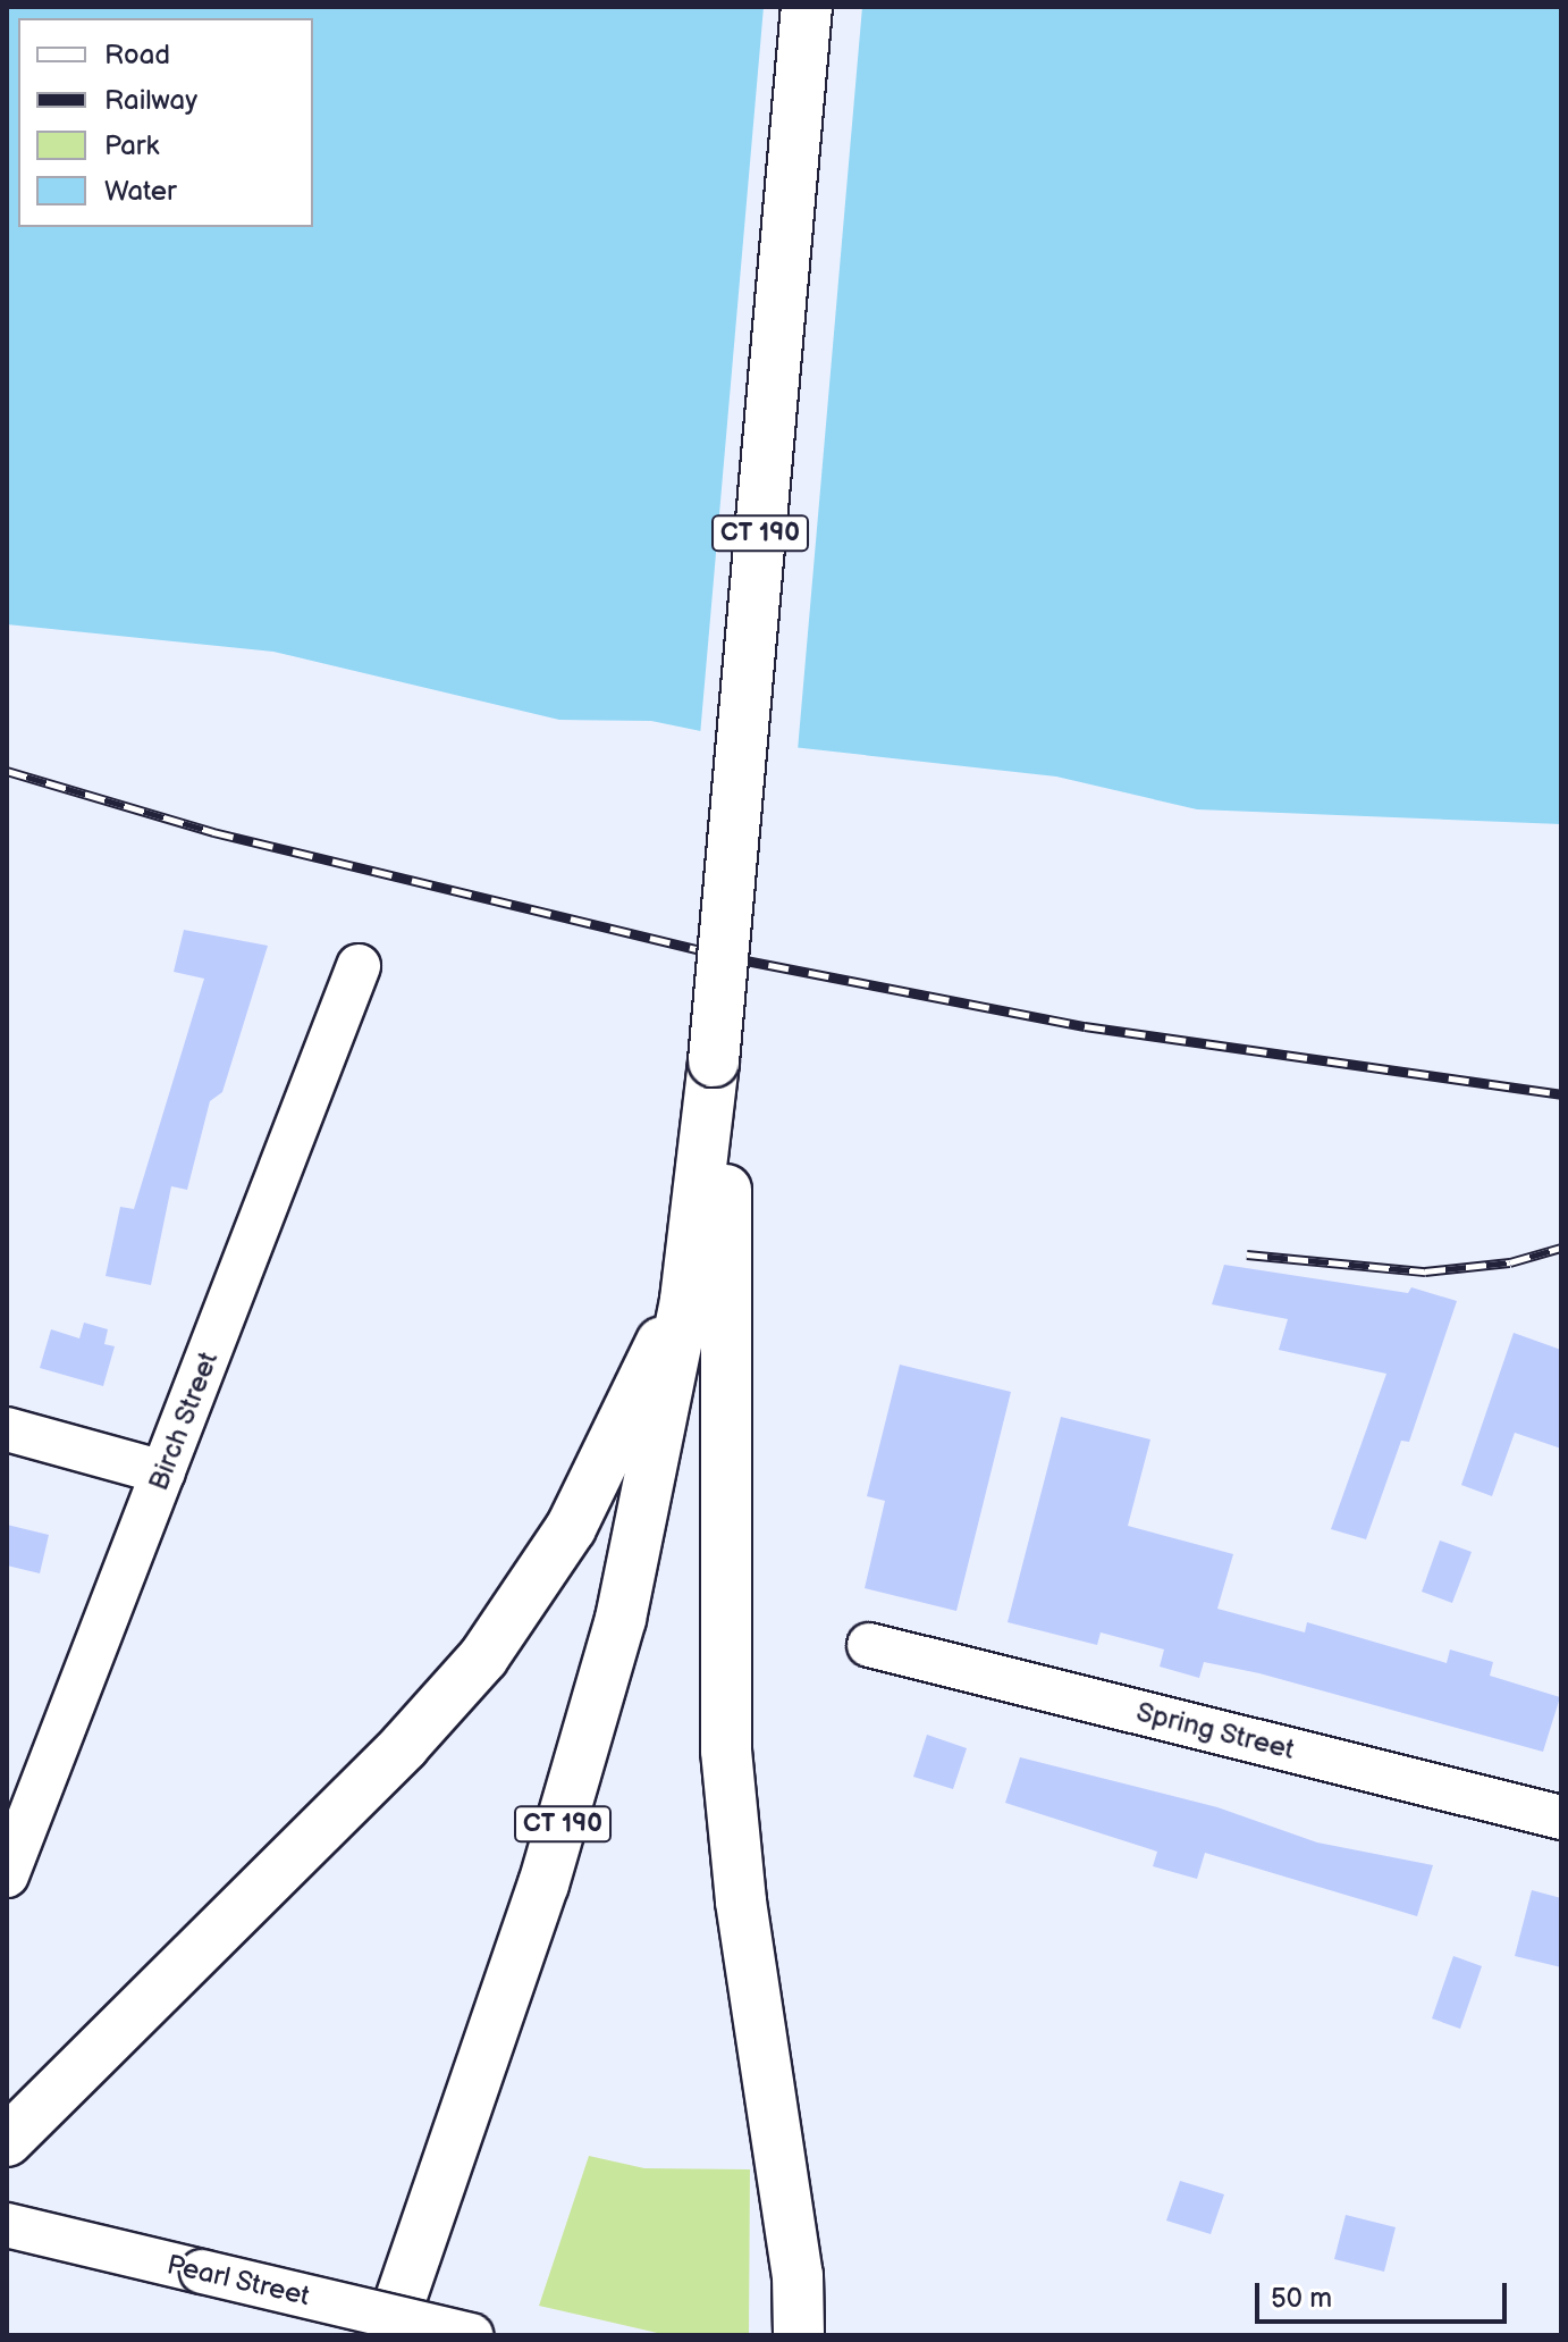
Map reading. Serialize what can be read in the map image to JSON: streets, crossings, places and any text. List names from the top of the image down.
{
  "streets": {
    "main road": ["CT 190"],
    "street": ["Birch Street", "Spring Street", "Pearl Street"]
  },
  "legend": [
    "Road",
    "Railway",
    "Park",
    "Water"
  ],
  "scale_bar": "50 m"
}
